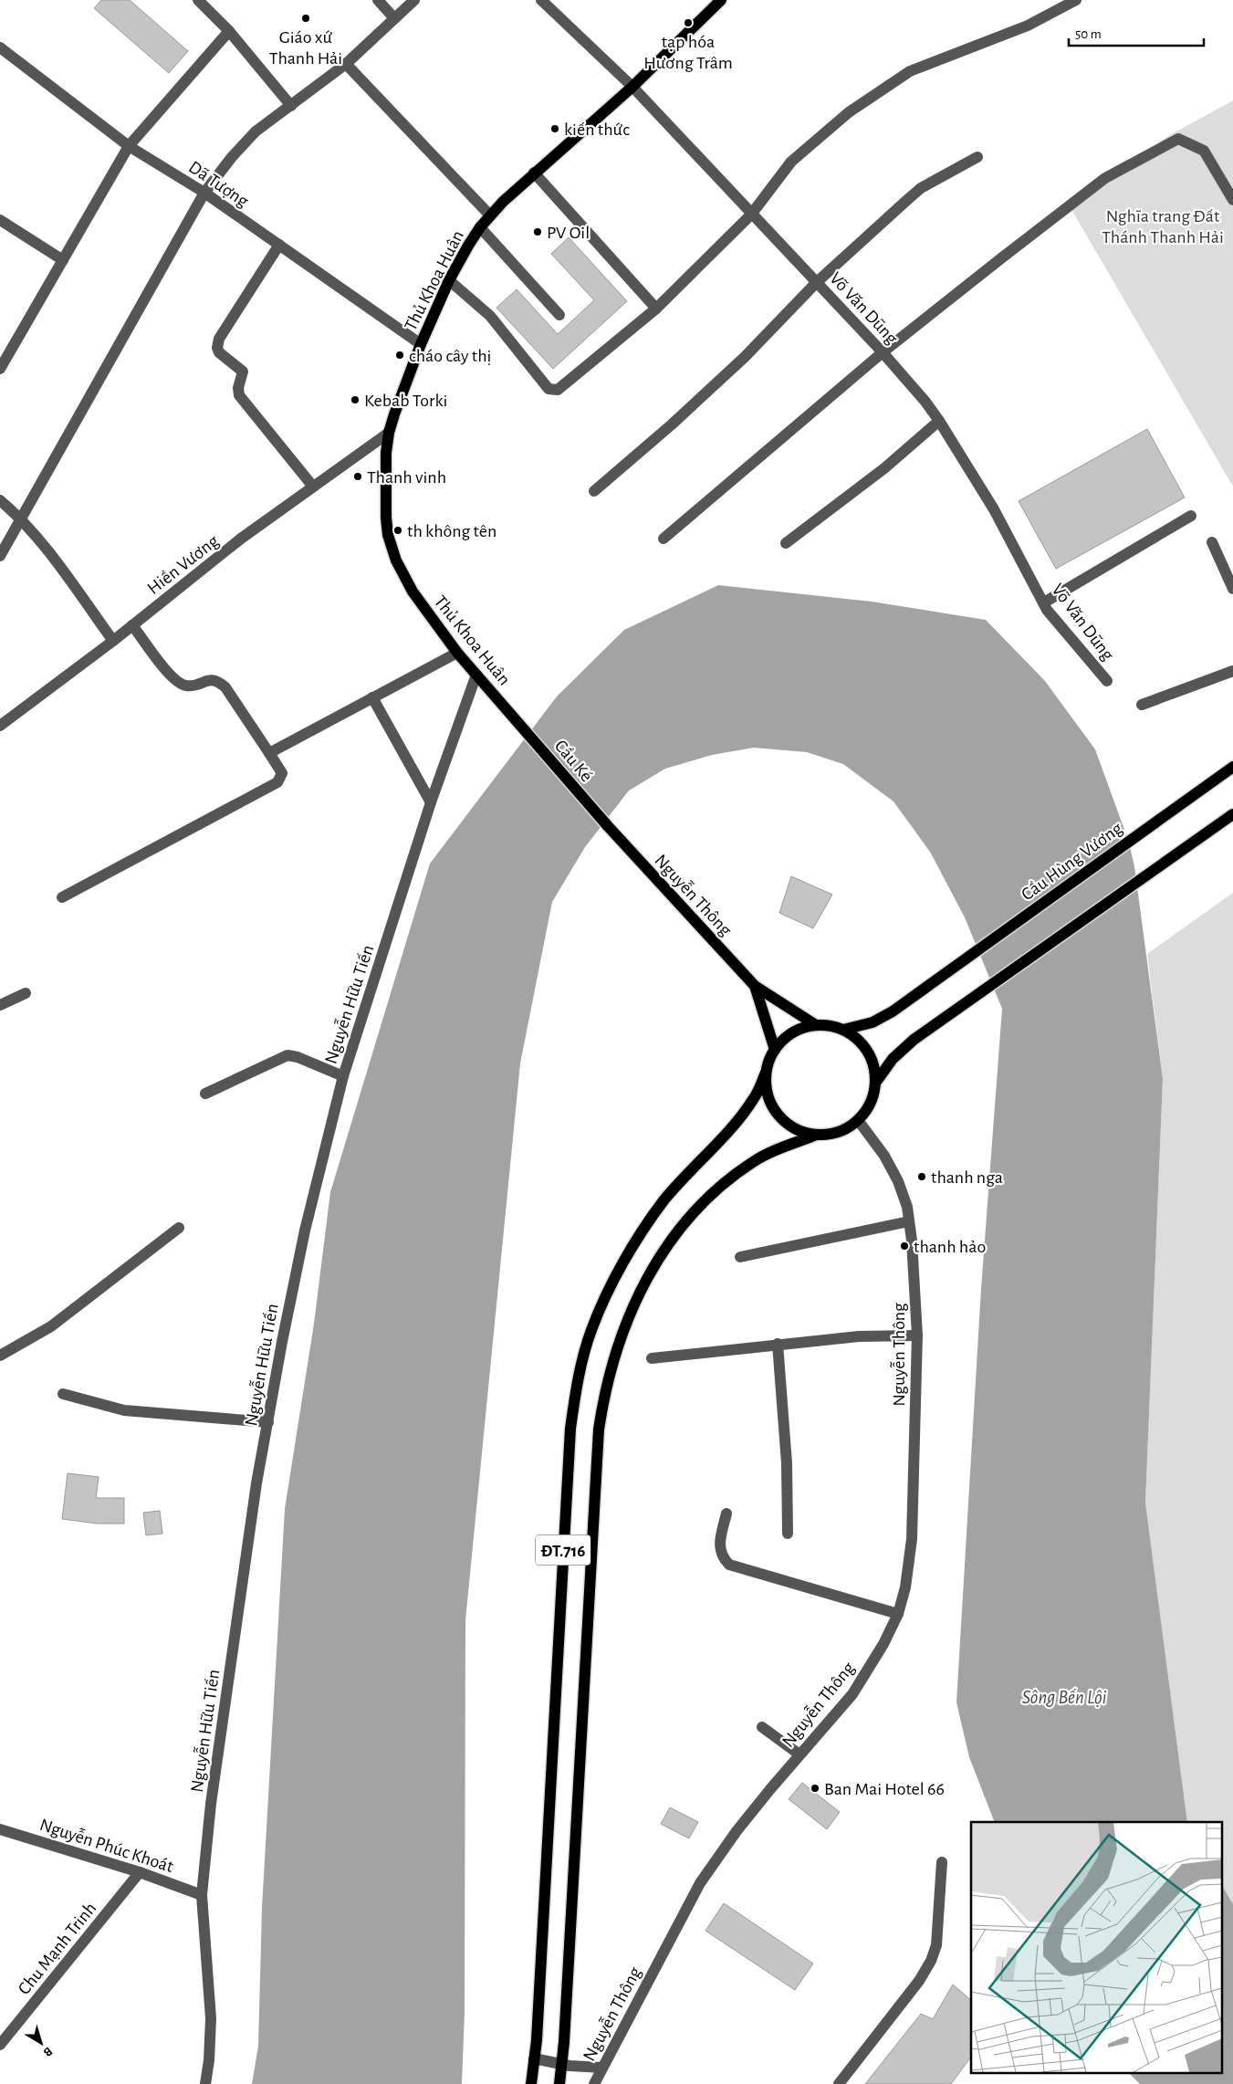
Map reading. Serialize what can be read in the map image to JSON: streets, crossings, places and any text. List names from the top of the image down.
{
  "streets": {
    "main road": [
      "Thủ Khoa Huân",
      "Cầu Ké",
      "Cầu Hùng Vương",
      "Nguyễn Thông",
      "ĐT.716"
    ],
    "street": [
      "Dã Tượng",
      "Võ Văn Dũng",
      "Hiền Vương",
      "Nguyễn Hữu Tiến",
      "Nguyễn Phúc Khoát",
      "Chu Mạnh Trinh"
    ]
  },
  "crossings": [
    ["Dã Tượng", "Thủ Khoa Huân"],
    ["Thủ Khoa Huân", "Võ Văn Dũng"],
    ["Thủ Khoa Huân", "Hiền Vương"],
    ["Thủ Khoa Huân", "Cầu Ké"],
    ["Thủ Khoa Huân", "Nguyễn Hữu Tiến"],
    ["Cầu Ké", "Nguyễn Thông"],
    ["Cầu Hùng Vương", "Nguyễn Thông"],
    ["Cầu Hùng Vương", "ĐT.716"],
    ["Nguyễn Thông", "ĐT.716"],
    ["Nguyễn Hữu Tiến", "Nguyễn Phúc Khoát"],
    ["Nguyễn Phúc Khoát", "Chu Mạnh Trinh"]
  ],
  "water": ["Sông Bến Lội"],
  "parks": ["Nghĩa trang Đất Thánh Thanh Hải"],
  "places": [
    "Giáo xứ Thanh Hải",
    "tạp hóa Hương Trâm",
    "kiến thức",
    "PV Oil",
    "cháo cây thị",
    "Kebab Torki",
    "Thanh vinh",
    "th không tên",
    "thanh nga",
    "thanh hảo",
    "Ban Mai Hotel 66"
  ],
  "scale_bar": "50 m",
  "north": "bottom right"
}
